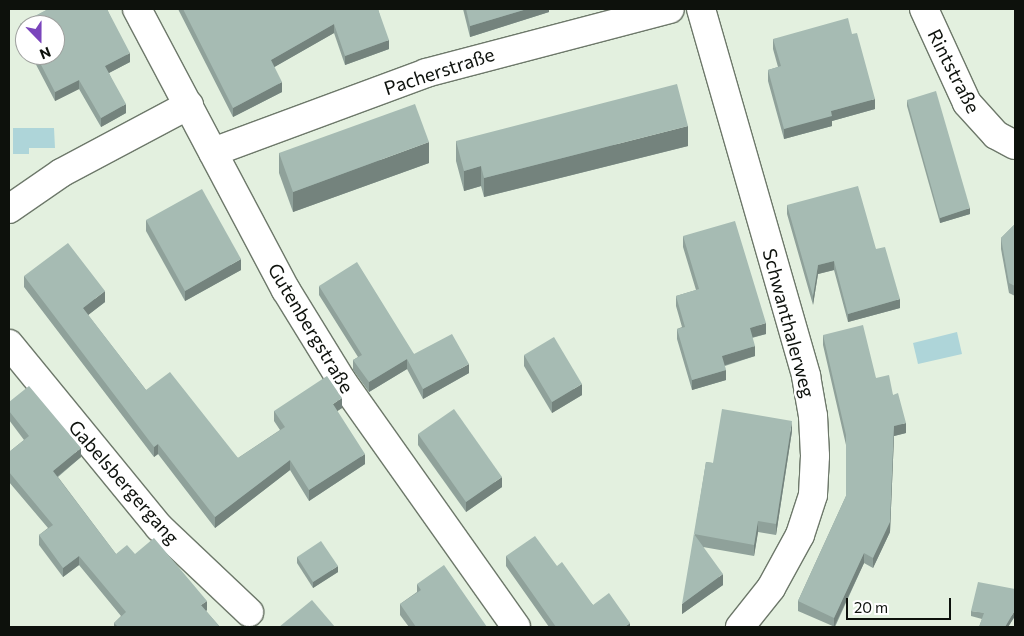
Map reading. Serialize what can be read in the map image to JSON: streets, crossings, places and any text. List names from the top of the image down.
{
  "streets": {
    "street": [
      "Pacherstraße",
      "Rintstraße",
      "Schwanthalerweg",
      "Gutenbergstraße",
      "Gabelsbergergang"
    ]
  },
  "crossings": [
    ["Pacherstraße", "Gutenbergstraße"]
  ],
  "scale_bar": "20 m",
  "north": "bottom"
}
